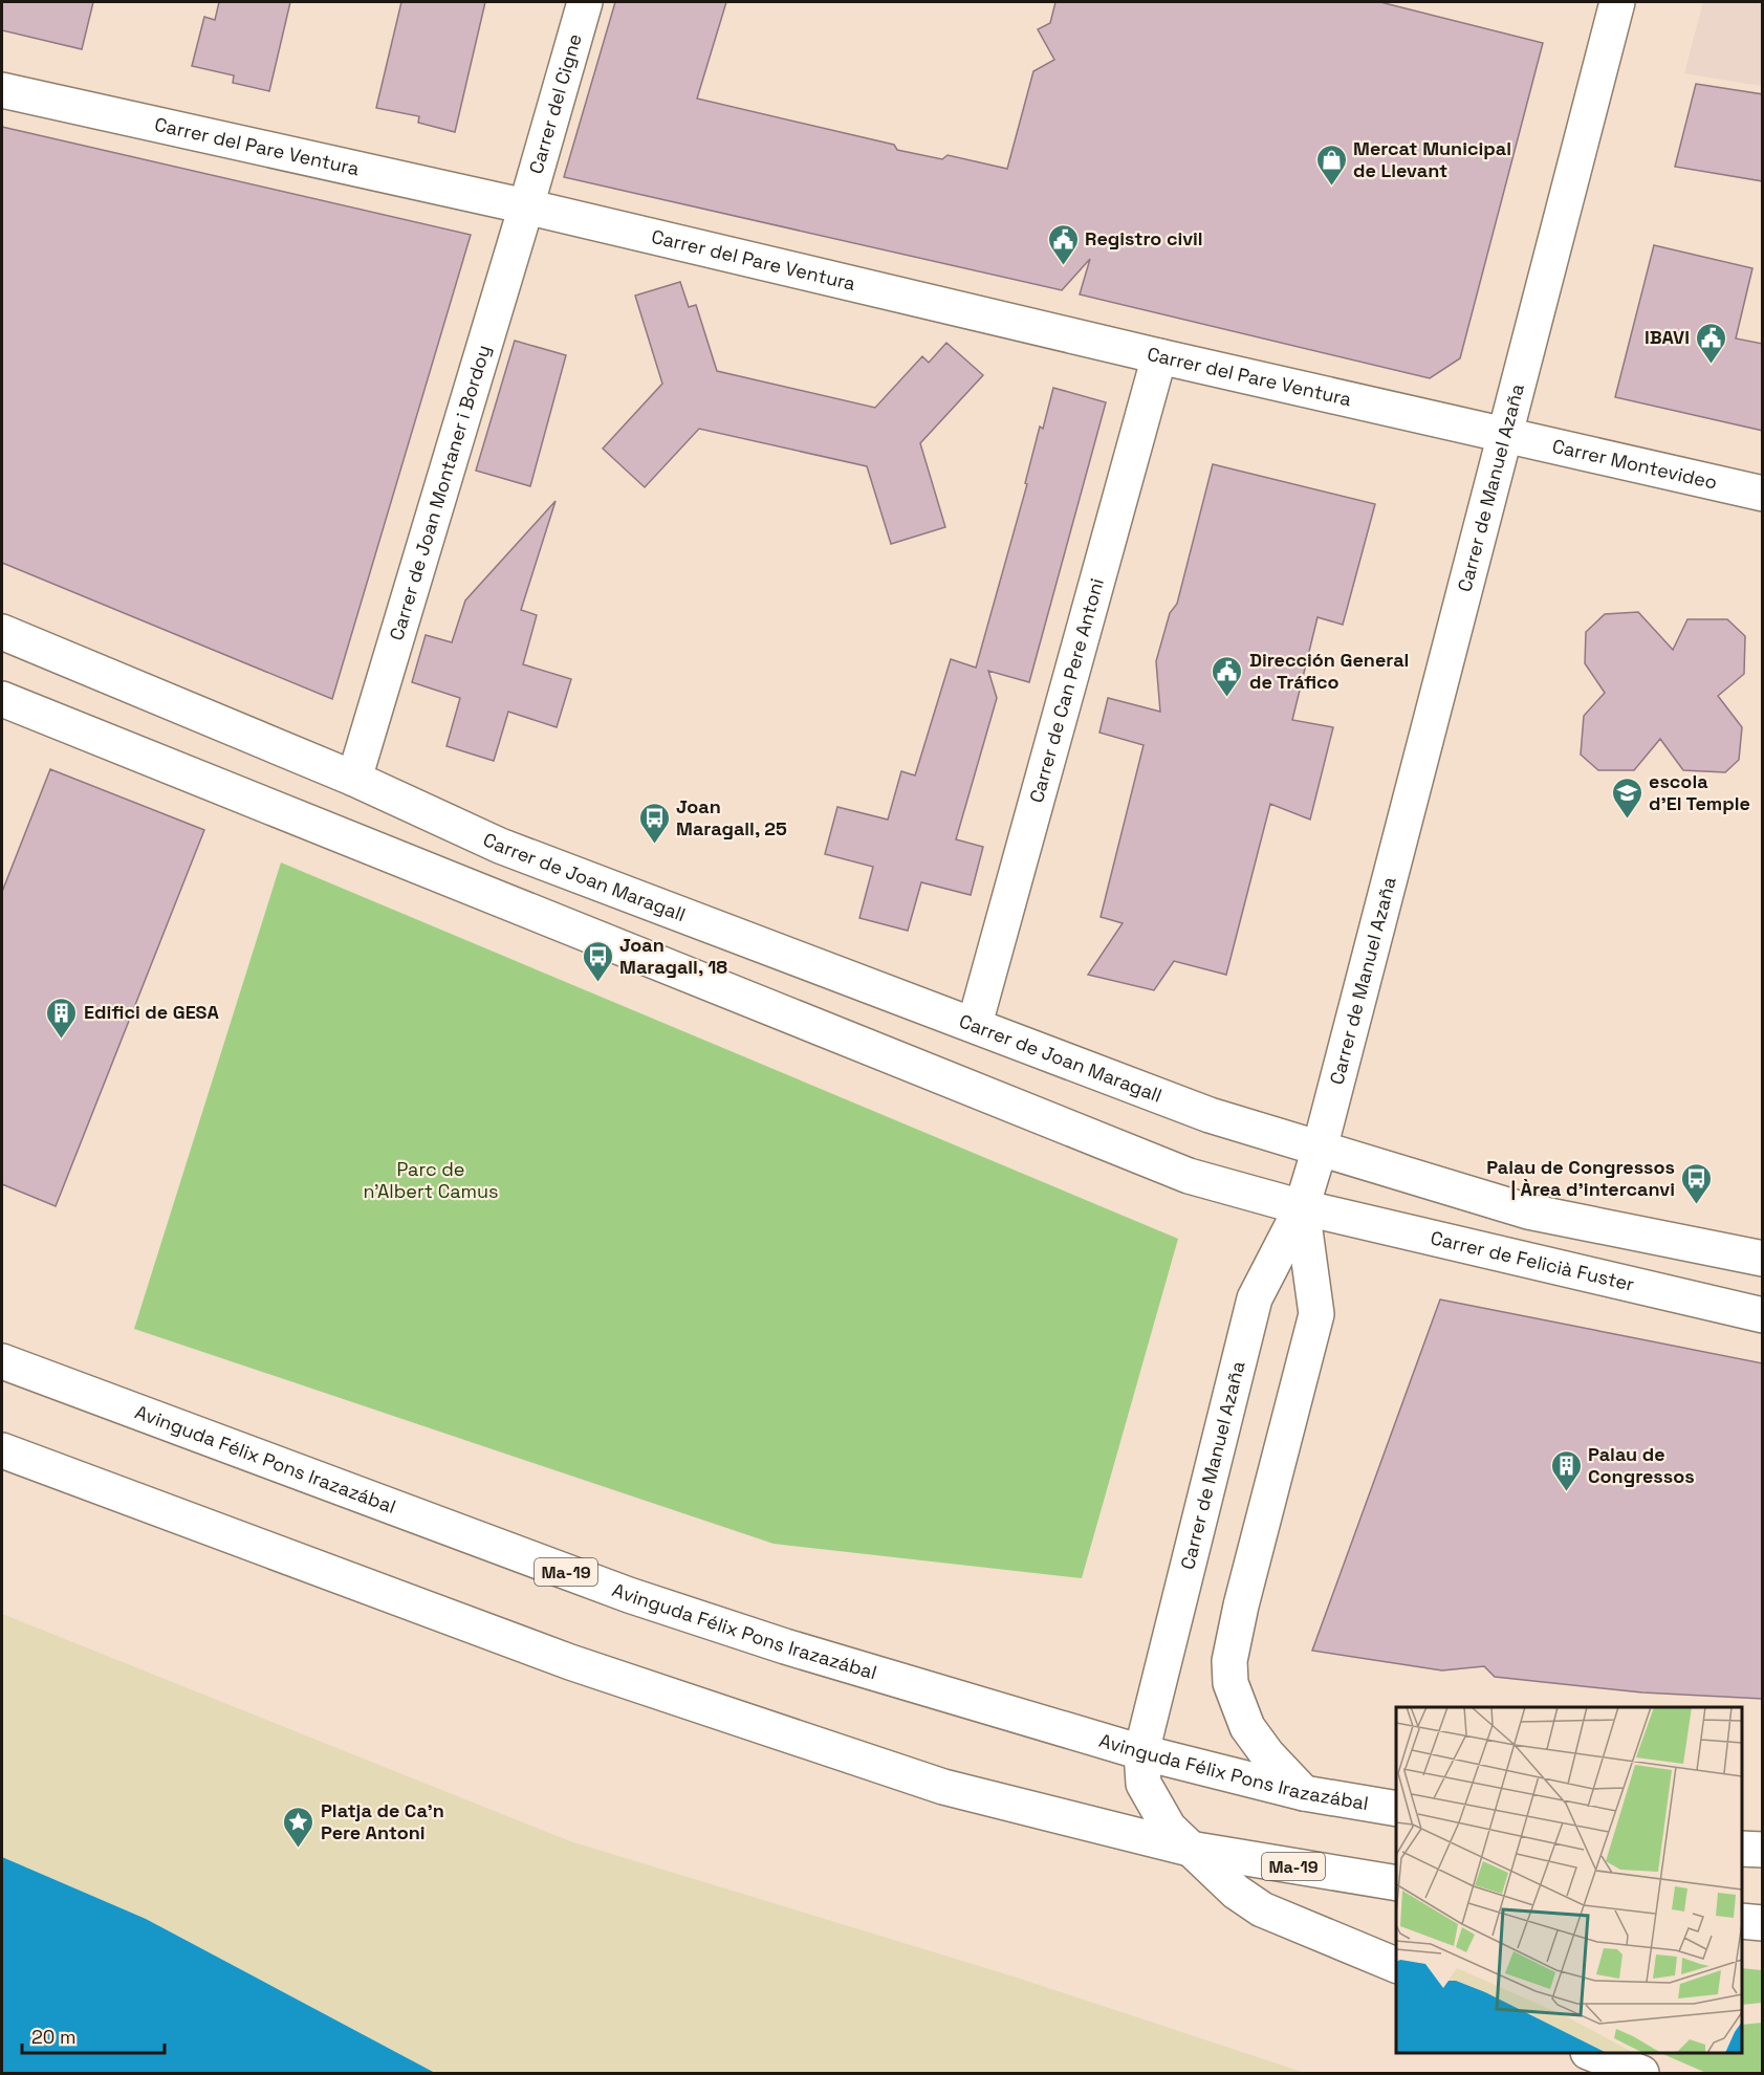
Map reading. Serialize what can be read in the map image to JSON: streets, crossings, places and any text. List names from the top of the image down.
{
  "streets": {
    "main road": [
      "Carrer del Cigne",
      "Carrer del Pare Ventura",
      "Carrer Montevideo",
      "Carrer de Manuel Azaña",
      "Carrer de Joan Montaner i Bordoy",
      "Carrer de Can Pere Antoni",
      "Carrer de Joan Maragall",
      "Carrer de Felicià Fuster",
      "Avinguda Félix Pons Irazazábal",
      "Ma-19"
    ]
  },
  "crossings": [
    ["Carrer del Cigne", "Carrer del Pare Ventura"],
    ["Carrer del Cigne", "Carrer de Joan Montaner i Bordoy"],
    ["Carrer del Pare Ventura", "Carrer Montevideo"],
    ["Carrer del Pare Ventura", "Carrer de Manuel Azaña"],
    ["Carrer del Pare Ventura", "Carrer de Joan Montaner i Bordoy"],
    ["Carrer del Pare Ventura", "Carrer de Can Pere Antoni"],
    ["Carrer Montevideo", "Carrer de Manuel Azaña"],
    ["Carrer de Manuel Azaña", "Carrer de Joan Maragall"],
    ["Carrer de Manuel Azaña", "Carrer de Felicià Fuster"],
    ["Carrer de Manuel Azaña", "Avinguda Félix Pons Irazazábal"],
    ["Carrer de Manuel Azaña", "Ma-19"],
    ["Carrer de Joan Montaner i Bordoy", "Carrer de Joan Maragall"],
    ["Carrer de Can Pere Antoni", "Carrer de Joan Maragall"]
  ],
  "parks": ["Parc de n'Albert Camus"],
  "places": {
    "shop": ["Mercat Municipal de Llevant"],
    "public building": ["Registro civil", "IBAVI", "Dirección General de Tráfico"],
    "school or university": ["escola d'El Temple"],
    "bus stop": ["Joan Maragall, 25", "Joan Maragall, 18", "Palau de Congressos | Àrea d'intercanvi"],
    "building": ["Edifici de GESA", "Palau de Congressos"],
    "place": ["Platja de Ca'n Pere Antoni"]
  },
  "scale_bar": "20 m"
}
